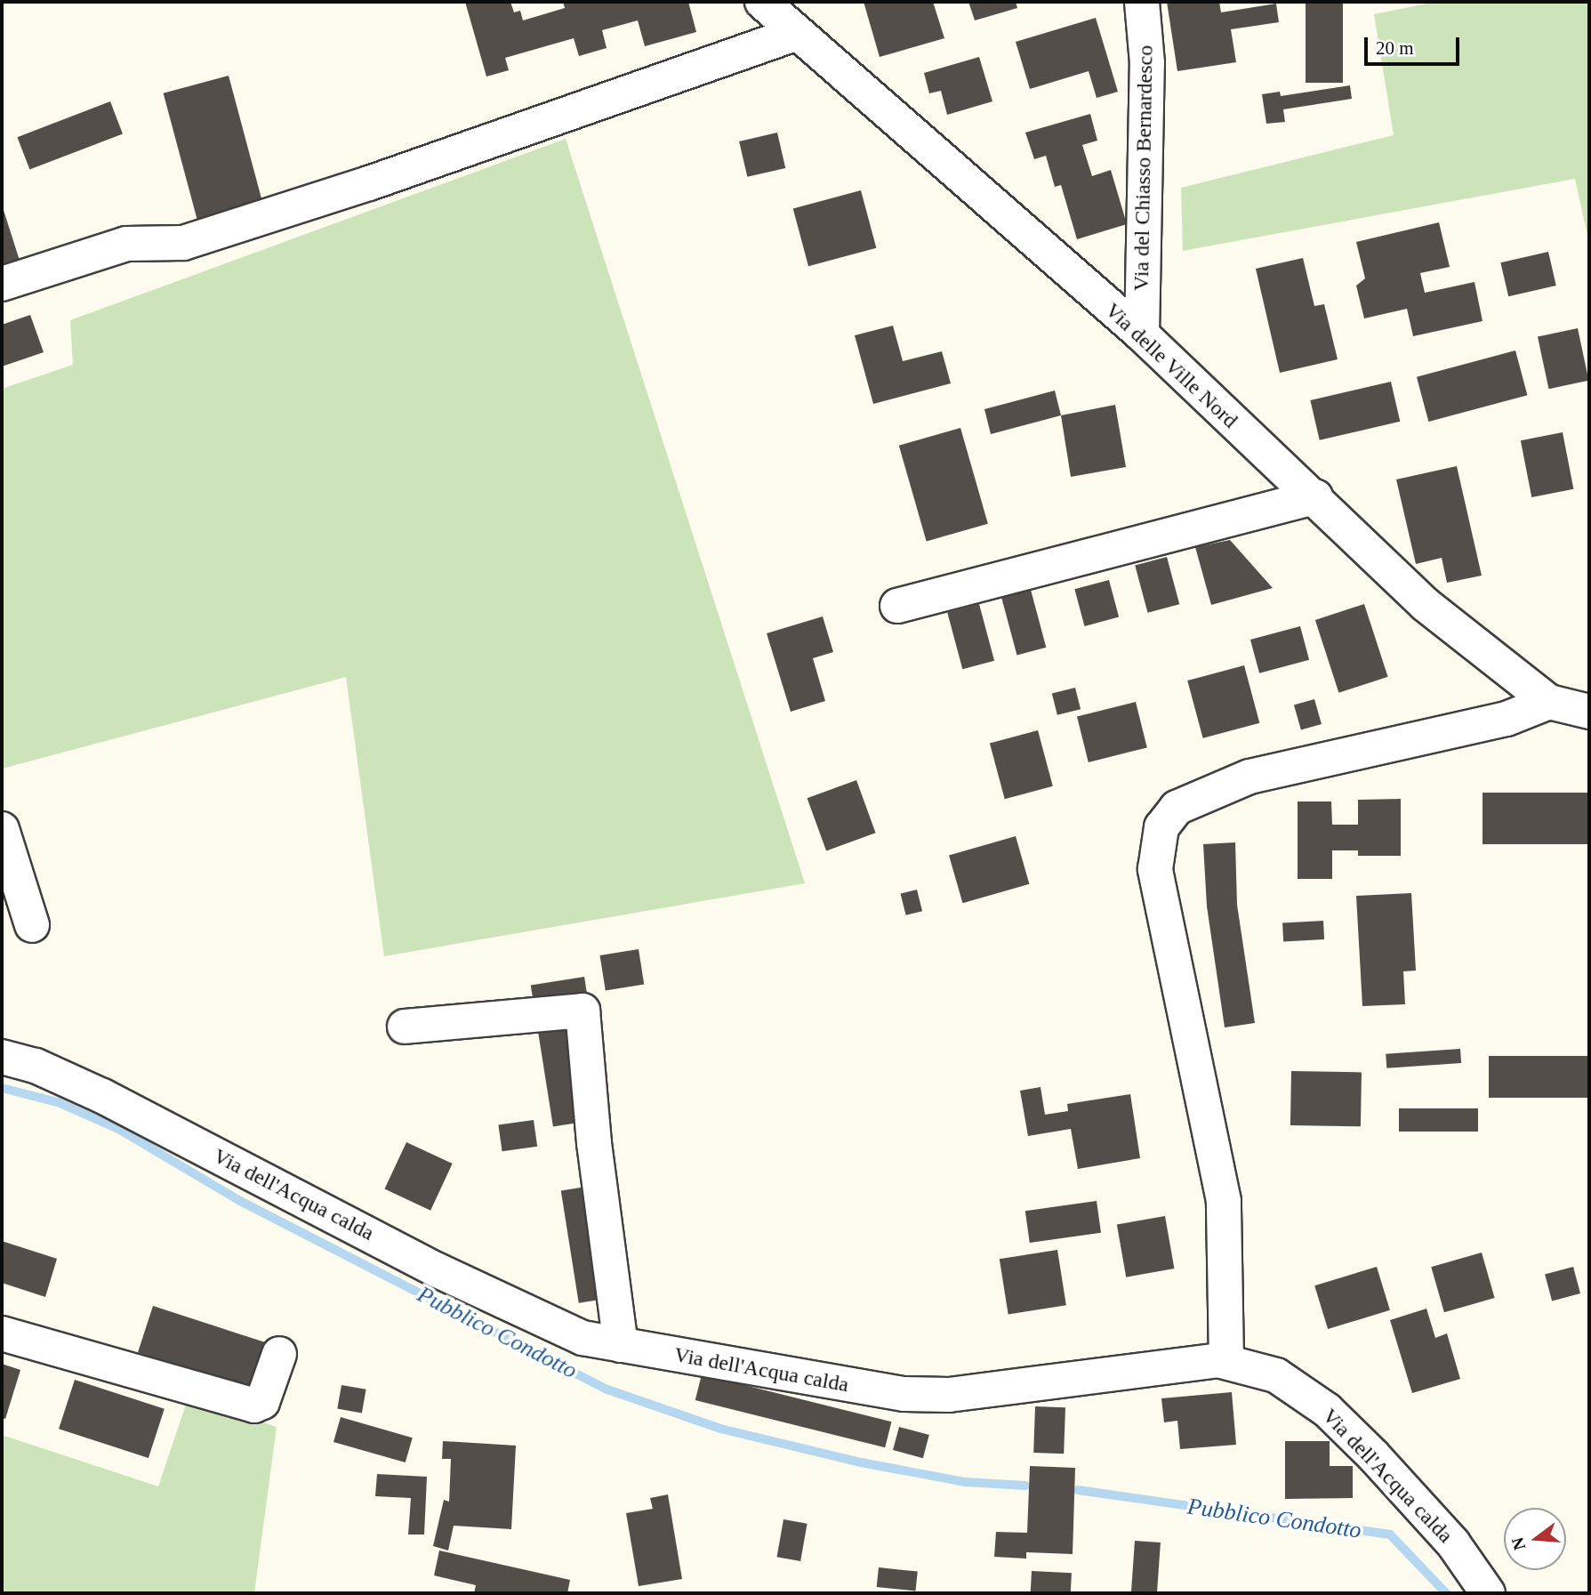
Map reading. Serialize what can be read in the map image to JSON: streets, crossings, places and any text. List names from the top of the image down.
{
  "streets": {
    "street": ["Via del Chiasso Bernardesco", "Via delle Ville Nord", "Via dell'Acqua calda"]
  },
  "crossings": [
    ["Via del Chiasso Bernardesco", "Via delle Ville Nord"]
  ],
  "water": ["Pubblico Condotto"],
  "scale_bar": "20 m",
  "north": "left"
}
